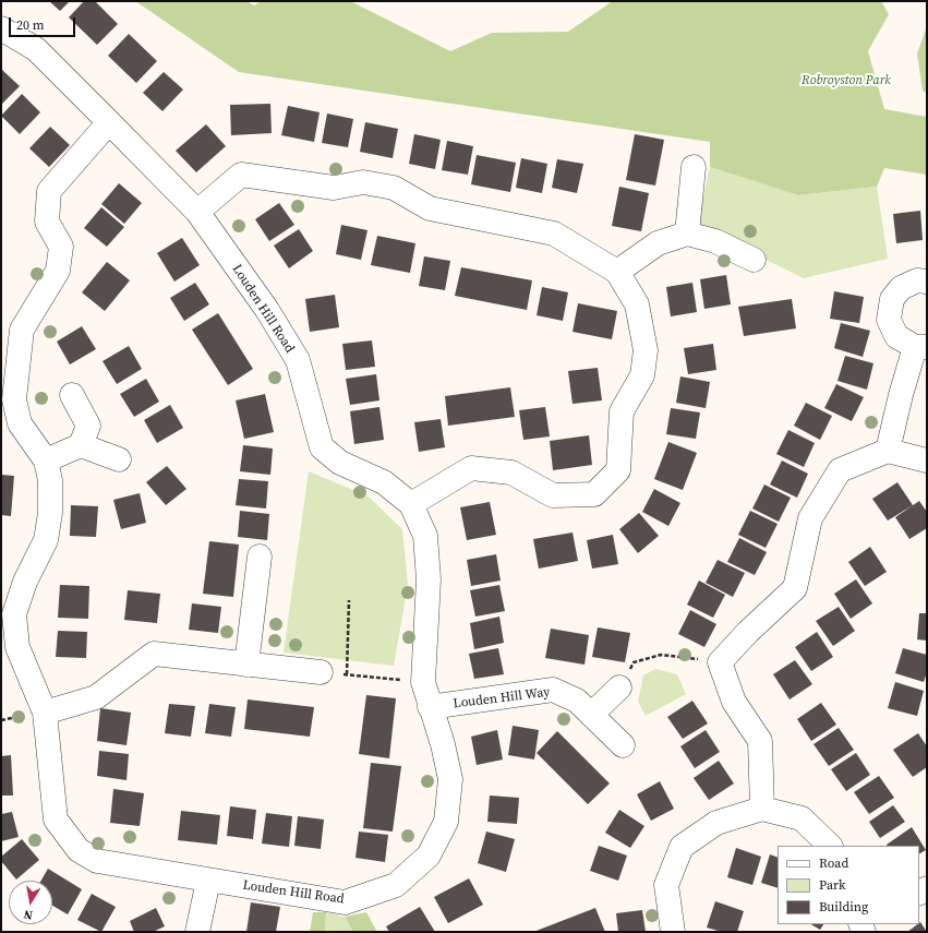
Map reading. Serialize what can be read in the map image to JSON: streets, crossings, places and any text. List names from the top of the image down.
{
  "streets": {
    "street": ["Louden Hill Road", "Louden Hill Way"]
  },
  "crossings": [
    ["Louden Hill Road", "Louden Hill Way"]
  ],
  "parks": ["Robroyston Park"],
  "legend": ["Road", "Park", "Building"],
  "scale_bar": "20 m",
  "north": "bottom"
}
